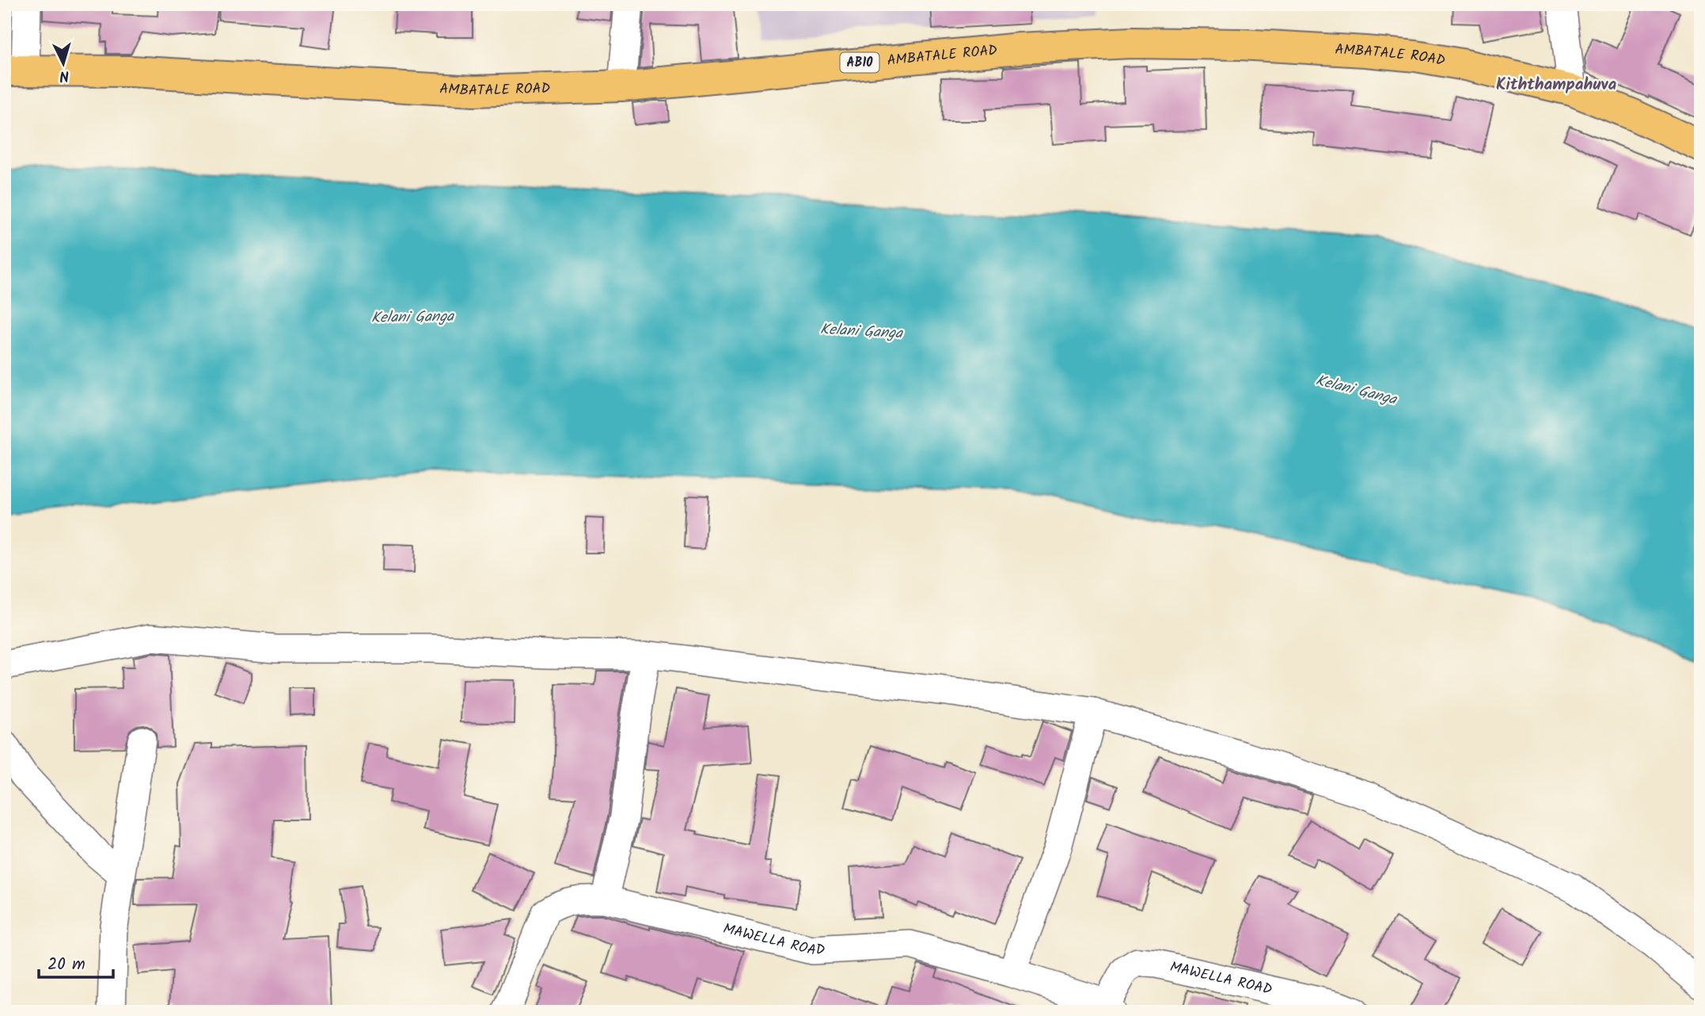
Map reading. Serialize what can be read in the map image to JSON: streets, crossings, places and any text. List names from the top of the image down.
{
  "streets": {
    "main road": ["AMBATALE ROAD", "AB10"],
    "street": ["MAWELLA ROAD"]
  },
  "districts": ["Kiththampahuva"],
  "water": ["Kelani Ganga"],
  "scale_bar": "20 m",
  "north": "bottom"
}
